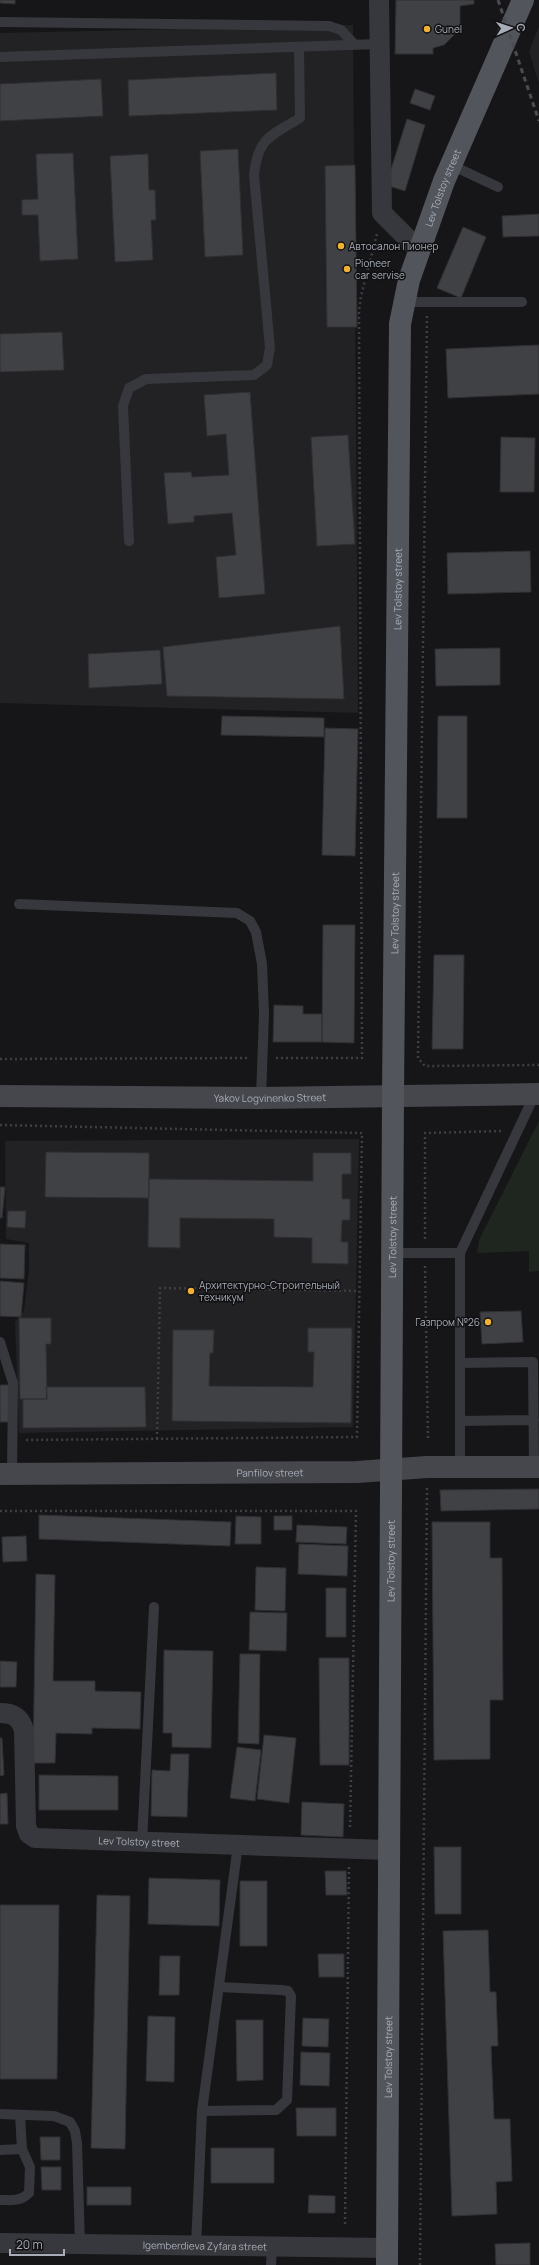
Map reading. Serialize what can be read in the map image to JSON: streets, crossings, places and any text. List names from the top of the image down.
{
  "streets": {
    "main road": ["Lev Tolstoy street"],
    "street": ["Yakov Logvinenko Street", "Panfilov street", "Igemberdieva Zyfara street"]
  },
  "crossings": [
    ["Lev Tolstoy street", "Yakov Logvinenko Street"],
    ["Lev Tolstoy street", "Panfilov street"],
    ["Lev Tolstoy street", "Igemberdieva Zyfara street"]
  ],
  "places": [
    "Gunel",
    "Автосалон Пионер",
    "Pioneer car servise",
    "Архитектурно-Строительный техникум",
    "Газпром №26"
  ],
  "scale_bar": "20 m",
  "north": "right"
}
